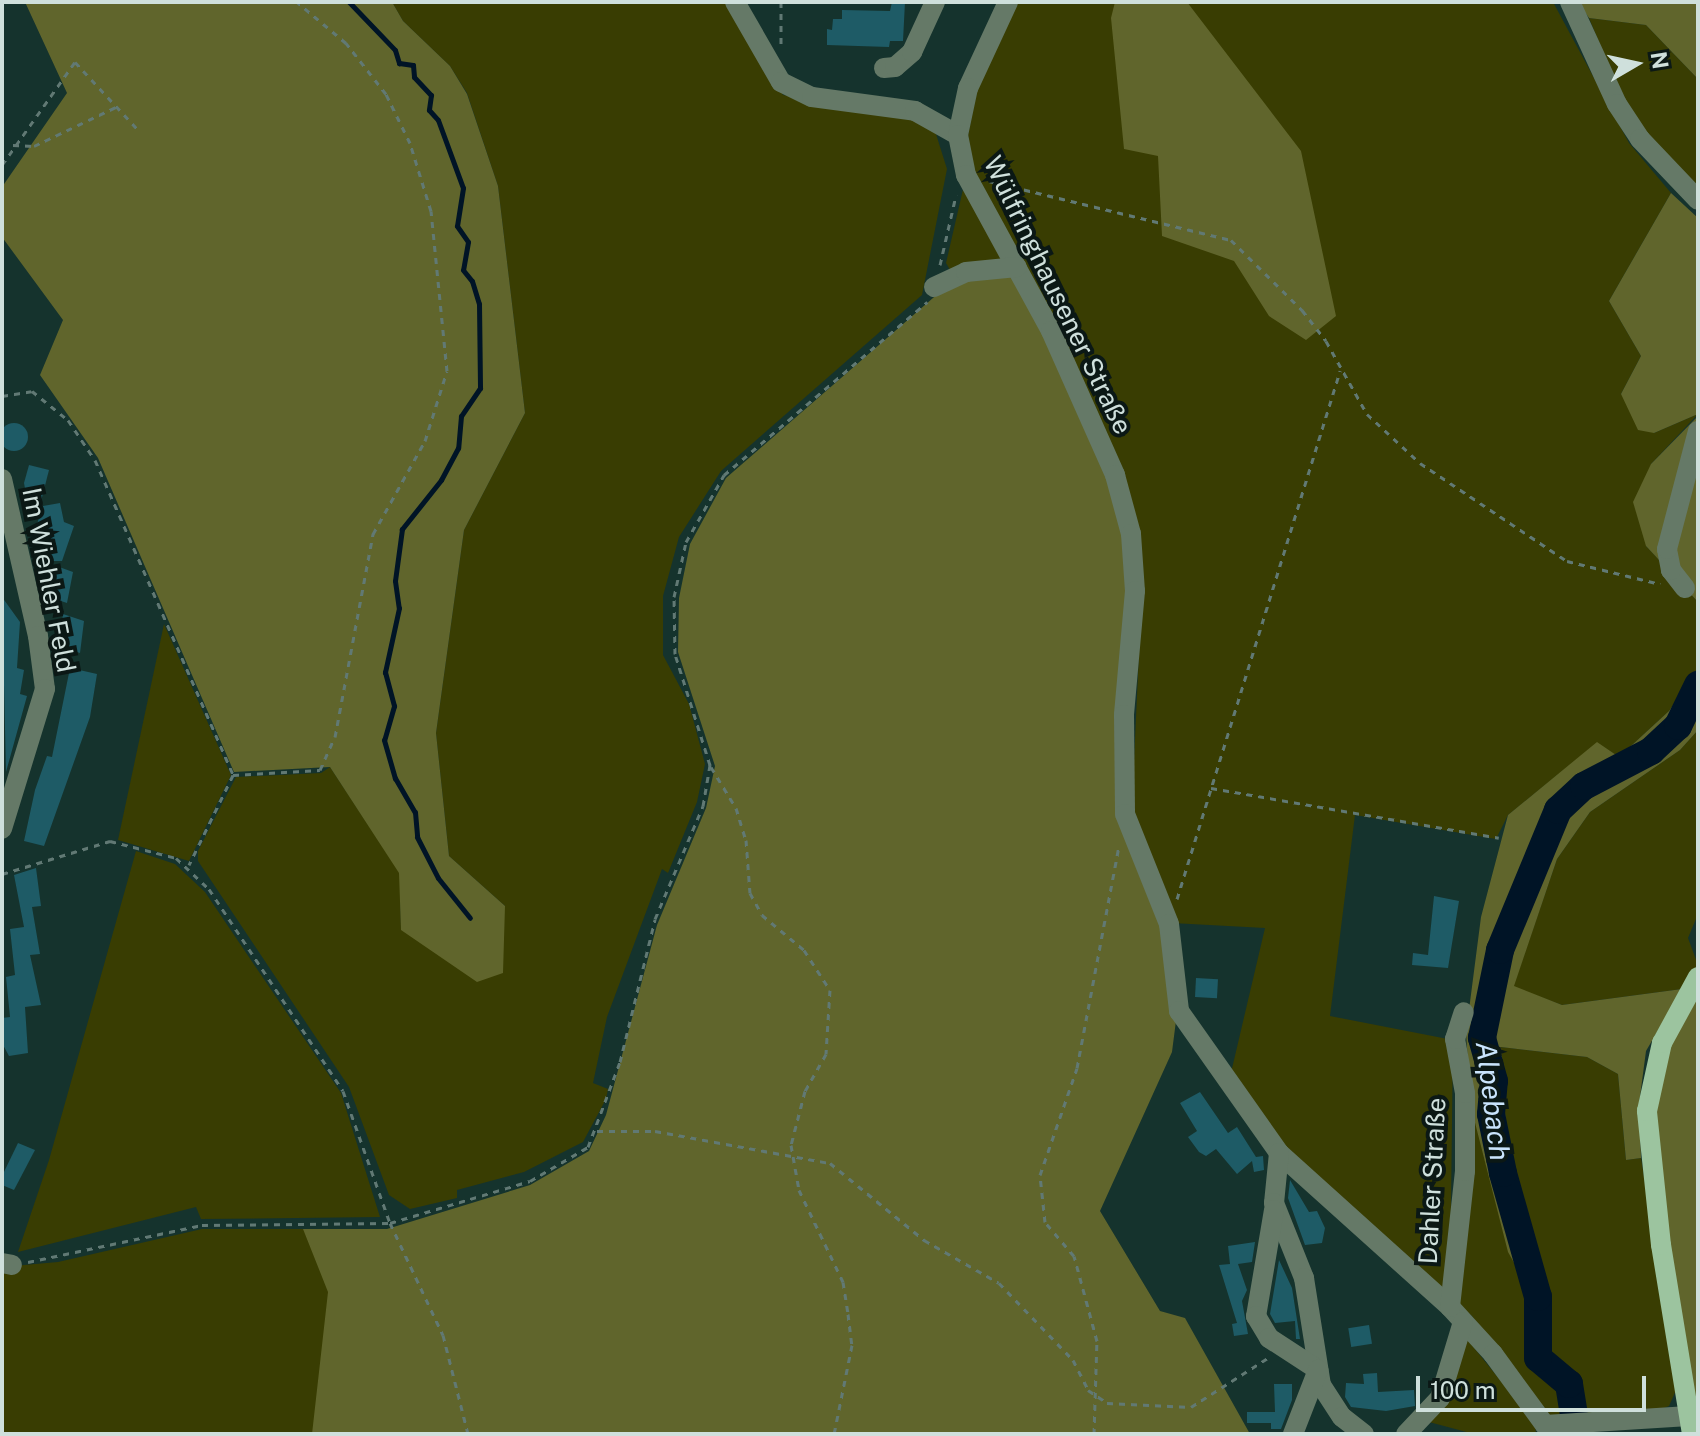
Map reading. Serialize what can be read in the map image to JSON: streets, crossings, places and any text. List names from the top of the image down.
{
  "streets": {
    "street": ["Wülfringhausener Straße", "Im Wiehler Feld", "Dahler Straße"]
  },
  "crossings": [
    ["Wülfringhausener Straße", "Dahler Straße"]
  ],
  "water": ["Alpebach"],
  "scale_bar": "100 m",
  "north": "right"
}
